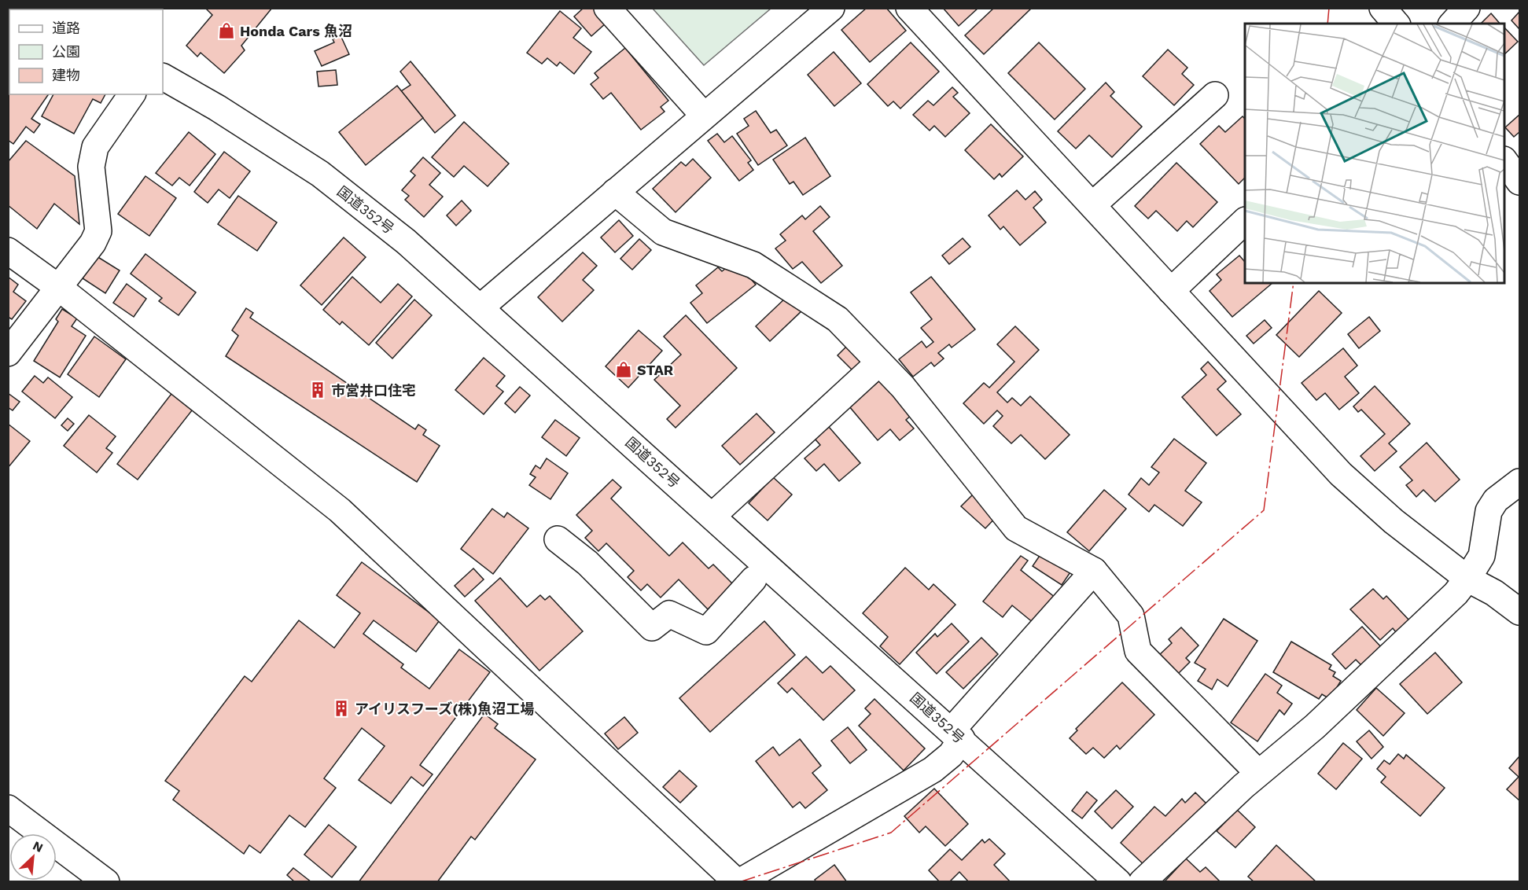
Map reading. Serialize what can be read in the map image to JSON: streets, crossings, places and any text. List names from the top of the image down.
{
  "streets": {
    "main road": ["国道352号"]
  },
  "places": {
    "shop": ["Honda Cars 魚沼", "STAR"],
    "building": ["市営井口住宅", "アイリスフーズ(株)魚沼工場"]
  },
  "legend": ["道路", "公園", "建物"],
  "north": "top right"
}
